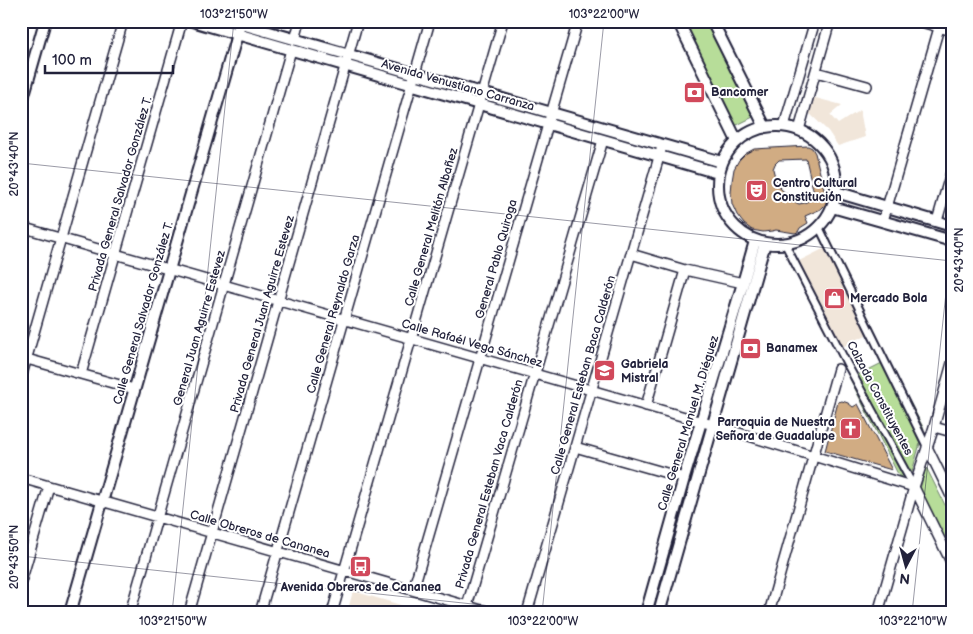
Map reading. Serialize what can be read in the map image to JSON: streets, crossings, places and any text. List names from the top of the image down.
{
  "streets": {
    "street": [
      "Avenida Venustiano Carranza",
      "Privada General Salvador González T.",
      "Calle General Melitón Albañez",
      "General Pablo Quiroga",
      "Calle General Salvador González T.",
      "Privada General Juan Aguirre Estevez",
      "Calle General Reynaldo Garza",
      "General Juan Aguirre Estevez",
      "Calle Rafaél Vega Sánchez",
      "Calle General Esteban Baca Calderón",
      "Calzada Constituyentes",
      "Calle General Manuel M. Diéguez",
      "Privada General Esteban Vaca Calderón",
      "Calle Obreros de Cananea"
    ]
  },
  "crossings": [
    ["Avenida Venustiano Carranza", "Calle General Melitón Albañez"],
    ["Avenida Venustiano Carranza", "General Pablo Quiroga"],
    ["Avenida Venustiano Carranza", "Calle General Salvador González T."],
    ["Avenida Venustiano Carranza", "Privada General Juan Aguirre Estevez"],
    ["Avenida Venustiano Carranza", "Calle General Reynaldo Garza"],
    ["Avenida Venustiano Carranza", "General Juan Aguirre Estevez"],
    ["Avenida Venustiano Carranza", "Calle General Esteban Baca Calderón"],
    ["Avenida Venustiano Carranza", "Calzada Constituyentes"],
    ["Avenida Venustiano Carranza", "Calle General Manuel M. Diéguez"],
    ["Avenida Venustiano Carranza", "Privada General Esteban Vaca Calderón"],
    ["Privada General Salvador González T.", "Calle Rafaél Vega Sánchez"],
    ["Calle General Melitón Albañez", "Calle Rafaél Vega Sánchez"],
    ["Calle General Melitón Albañez", "Calle Obreros de Cananea"],
    ["General Pablo Quiroga", "Calle Rafaél Vega Sánchez"],
    ["General Pablo Quiroga", "Calle Obreros de Cananea"],
    ["Calle General Salvador González T.", "Calle Rafaél Vega Sánchez"],
    ["Calle General Salvador González T.", "Calle Obreros de Cananea"],
    ["Privada General Juan Aguirre Estevez", "Calle Rafaél Vega Sánchez"],
    ["Privada General Juan Aguirre Estevez", "Calle Obreros de Cananea"],
    ["Calle General Reynaldo Garza", "Calle Rafaél Vega Sánchez"],
    ["Calle General Reynaldo Garza", "Calle Obreros de Cananea"],
    ["General Juan Aguirre Estevez", "Calle Rafaél Vega Sánchez"],
    ["General Juan Aguirre Estevez", "Calle Obreros de Cananea"],
    ["Calle Rafaél Vega Sánchez", "Calle General Esteban Baca Calderón"],
    ["Calle Rafaél Vega Sánchez", "Calzada Constituyentes"],
    ["Calle Rafaél Vega Sánchez", "Calle General Manuel M. Diéguez"],
    ["Calle Rafaél Vega Sánchez", "Privada General Esteban Vaca Calderón"],
    ["Calzada Constituyentes", "Calle General Manuel M. Diéguez"],
    ["Privada General Esteban Vaca Calderón", "Calle Obreros de Cananea"]
  ],
  "places": {
    "bank": ["Bancomer", "Banamex"],
    "theatre": ["Centro Cultural Constitución"],
    "shop": ["Mercado Bola"],
    "school or university": ["Gabriela Mistral"],
    "church": ["Parroquia de Nuestra Señora de Guadalupe"],
    "bus stop": ["Avenida Obreros de Cananea"]
  },
  "scale_bar": "100 m",
  "north": "bottom",
  "coordinates": [
    "103°21'50\"W",
    "103°22'00\"W",
    "20°43'40\"N",
    "20°43'50\"N",
    "103°22'10\"W"
  ]
}
